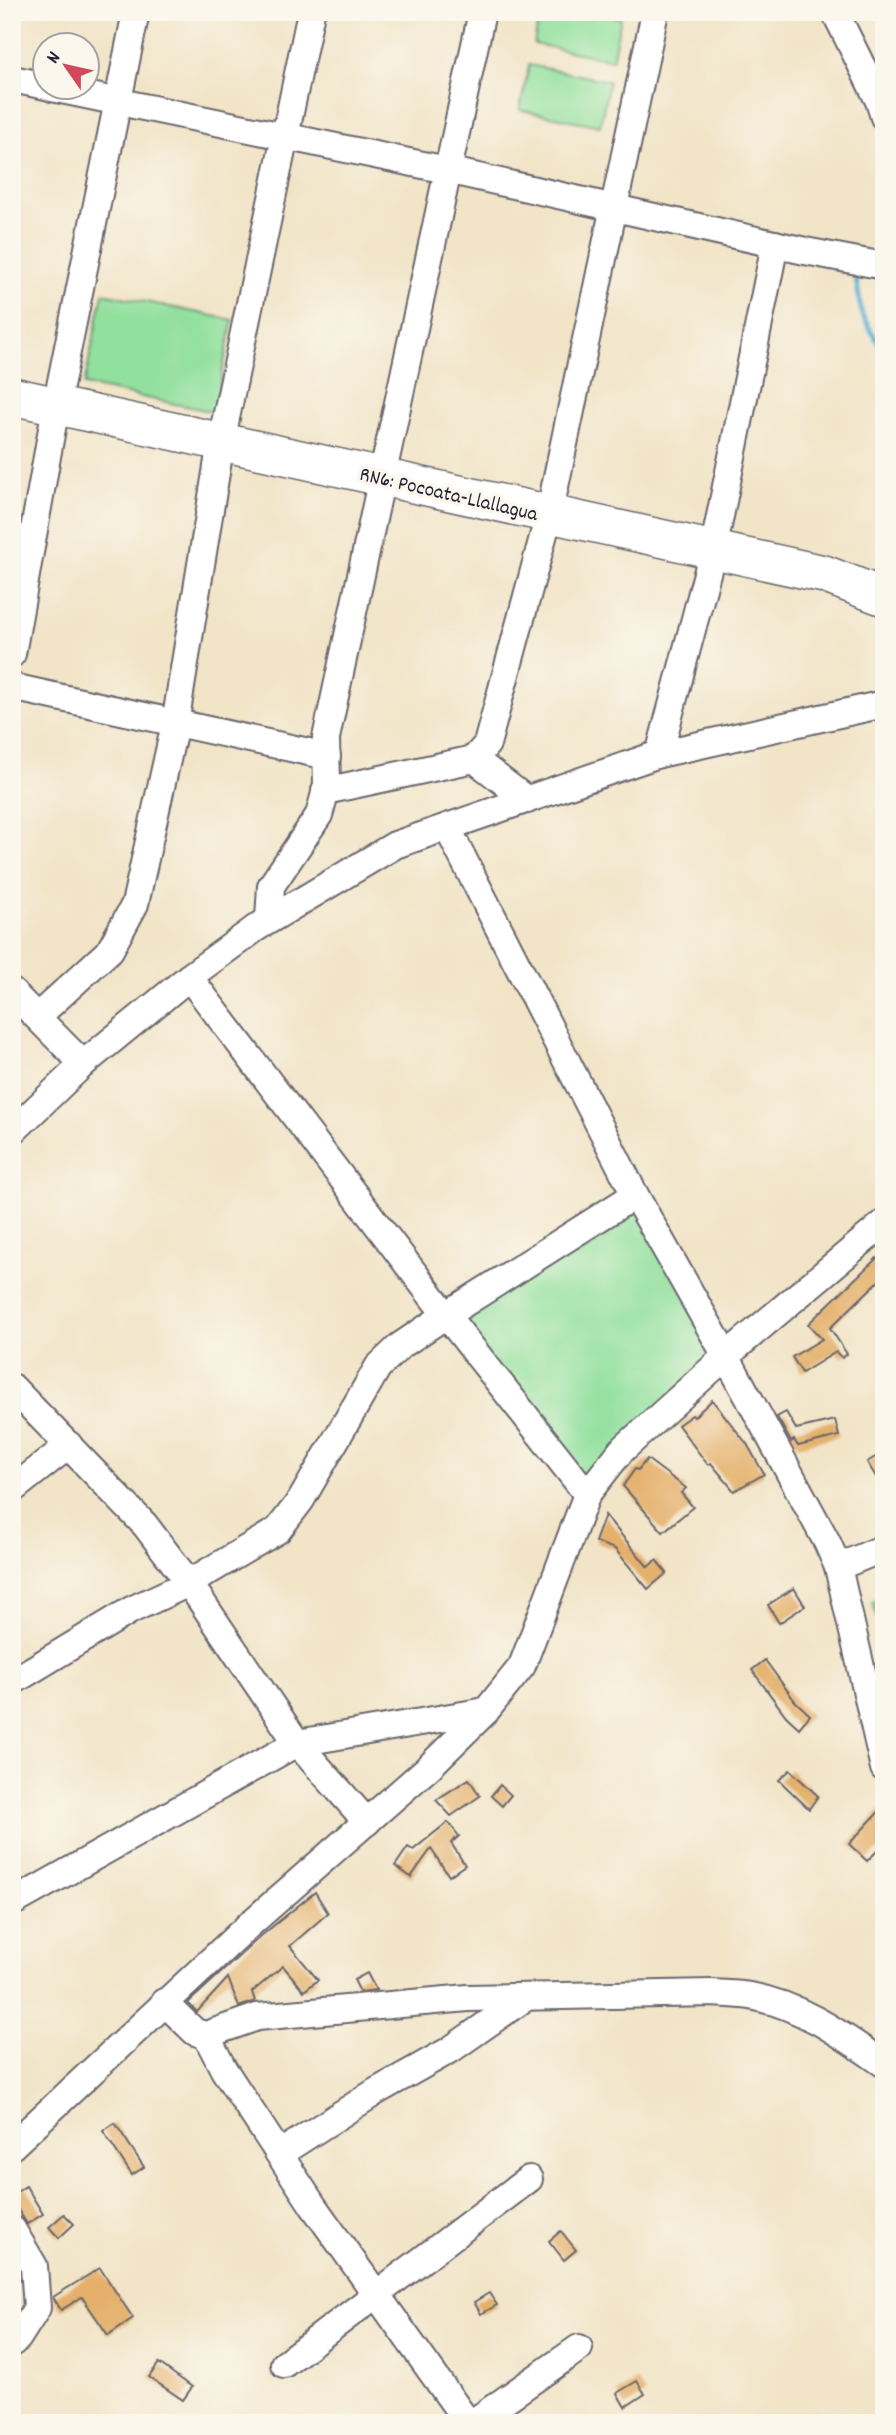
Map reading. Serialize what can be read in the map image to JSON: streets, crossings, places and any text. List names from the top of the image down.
{
  "streets": {
    "highway": ["RN6: Pocoata-Llallagua"]
  },
  "north": "top left"
}
